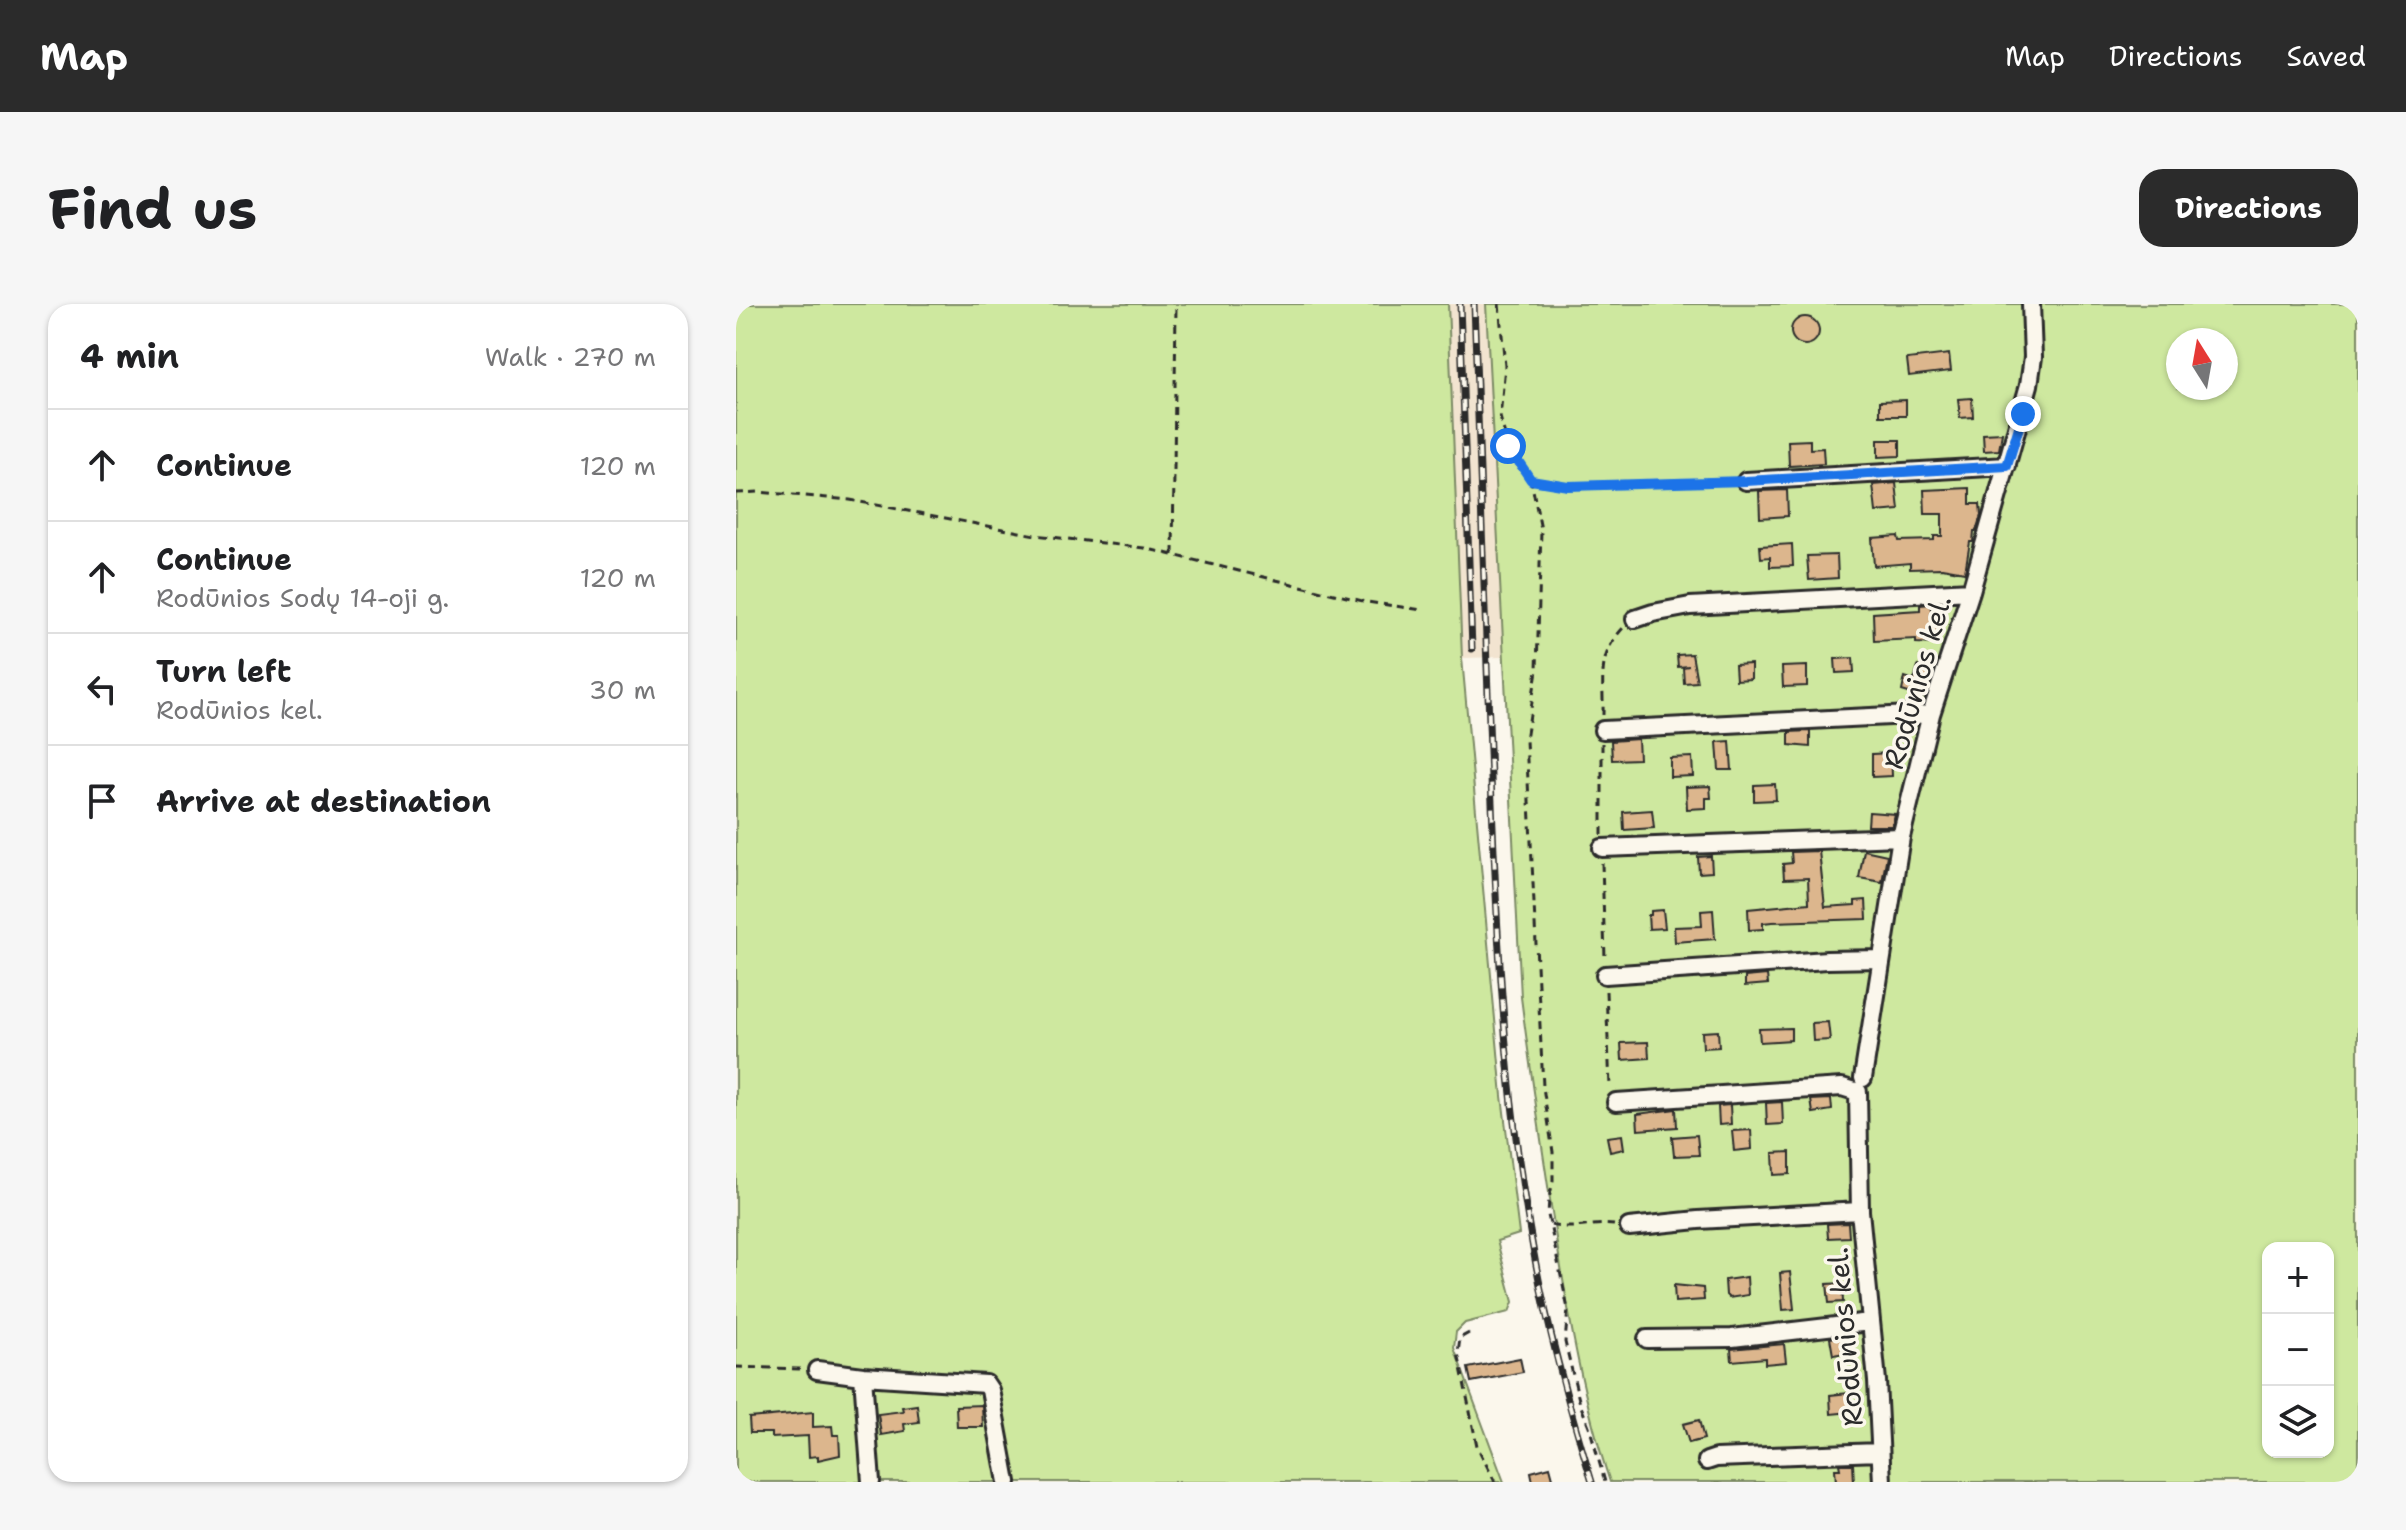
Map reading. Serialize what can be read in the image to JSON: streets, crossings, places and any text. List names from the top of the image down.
{
  "streets": {
    "street": ["Rodūnios kel."]
  },
  "north": "top",
  "page": {
    "header": "Map",
    "nav": ["Map", "Directions", "Saved"],
    "buttons": "Directions",
    "title": "Find us",
    "heading": ["4 min", "Walk · 270 m"],
    "list": [
      ["Continue", "120 m"],
      ["Continue", "Rodūnios Sodų 14-oji g.", "120 m"],
      ["Turn left", "Rodūnios kel.", "30 m"],
      "Arrive at destination"
    ],
    "map_buttons": ["+", "−"]
  }
}
